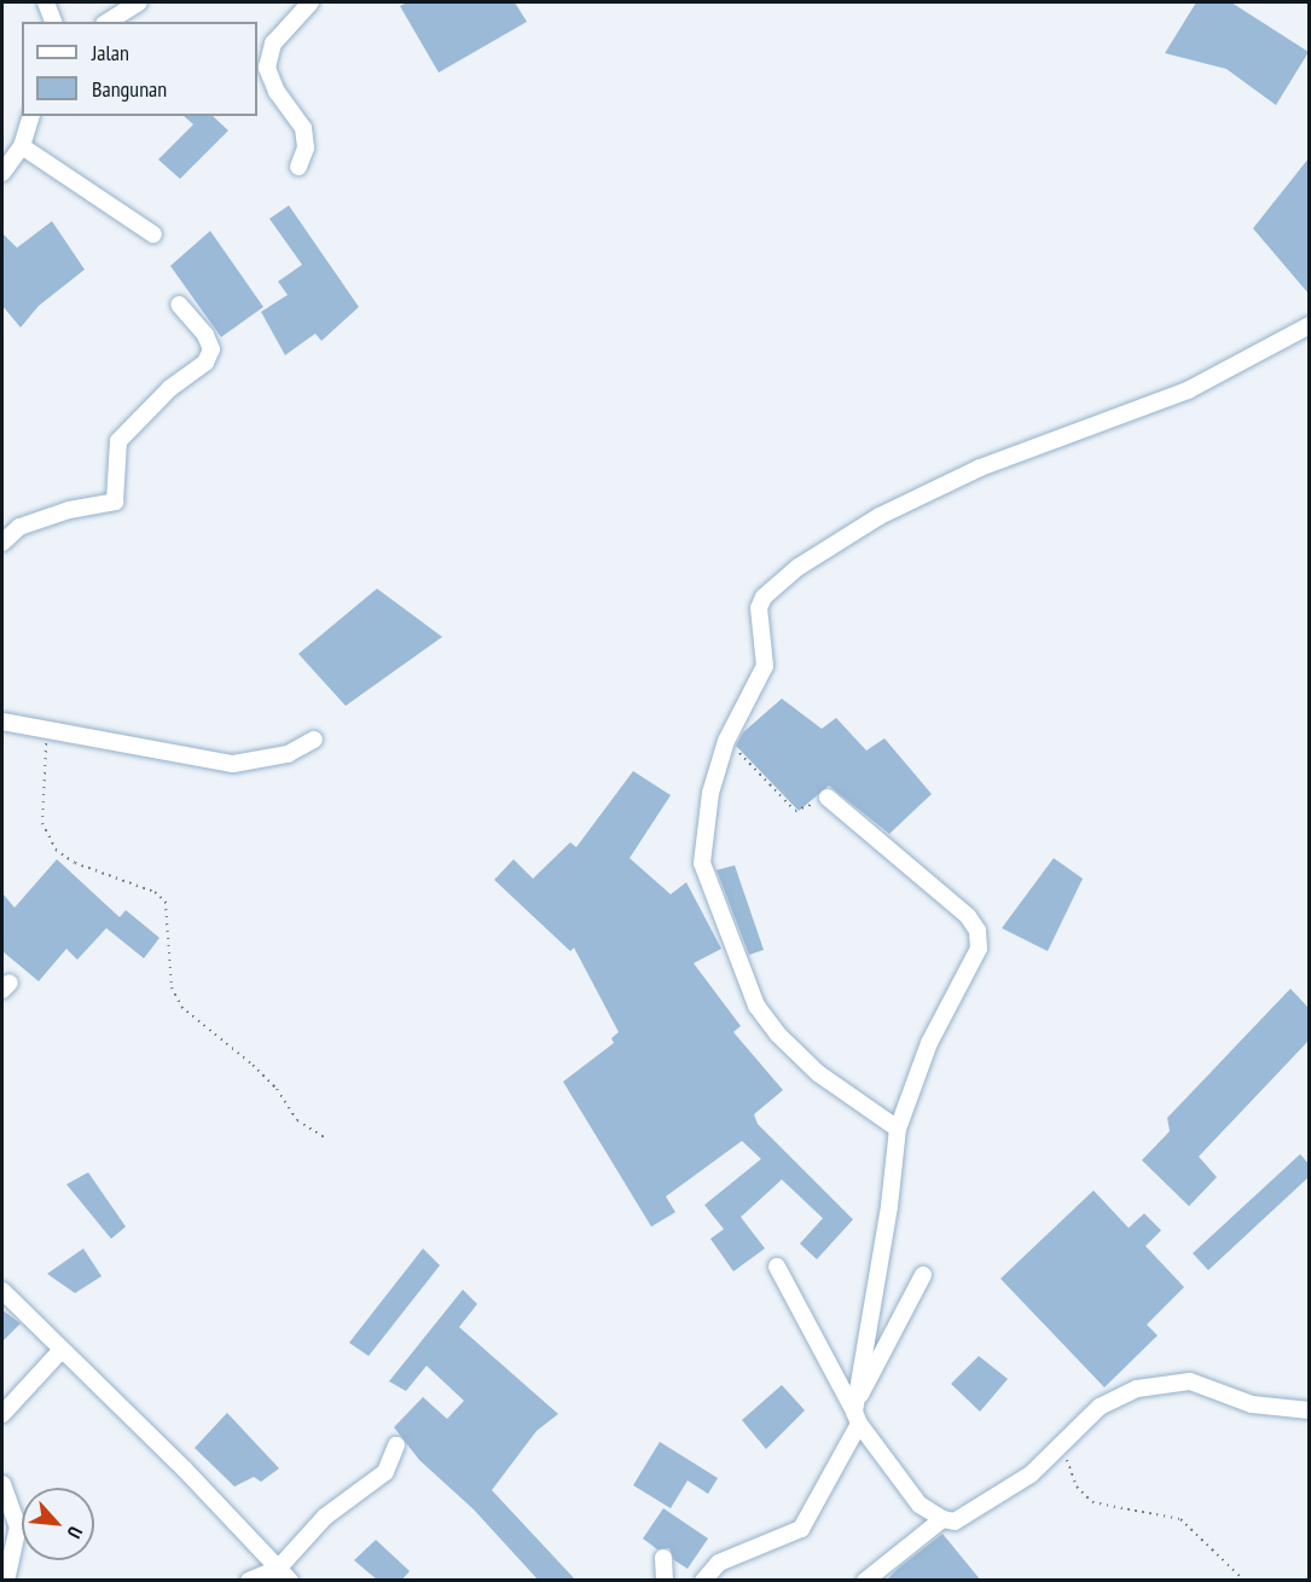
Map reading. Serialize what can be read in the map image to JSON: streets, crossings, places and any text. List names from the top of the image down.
{
  "legend": ["Jalan", "Bangunan"],
  "north": "bottom right"
}
